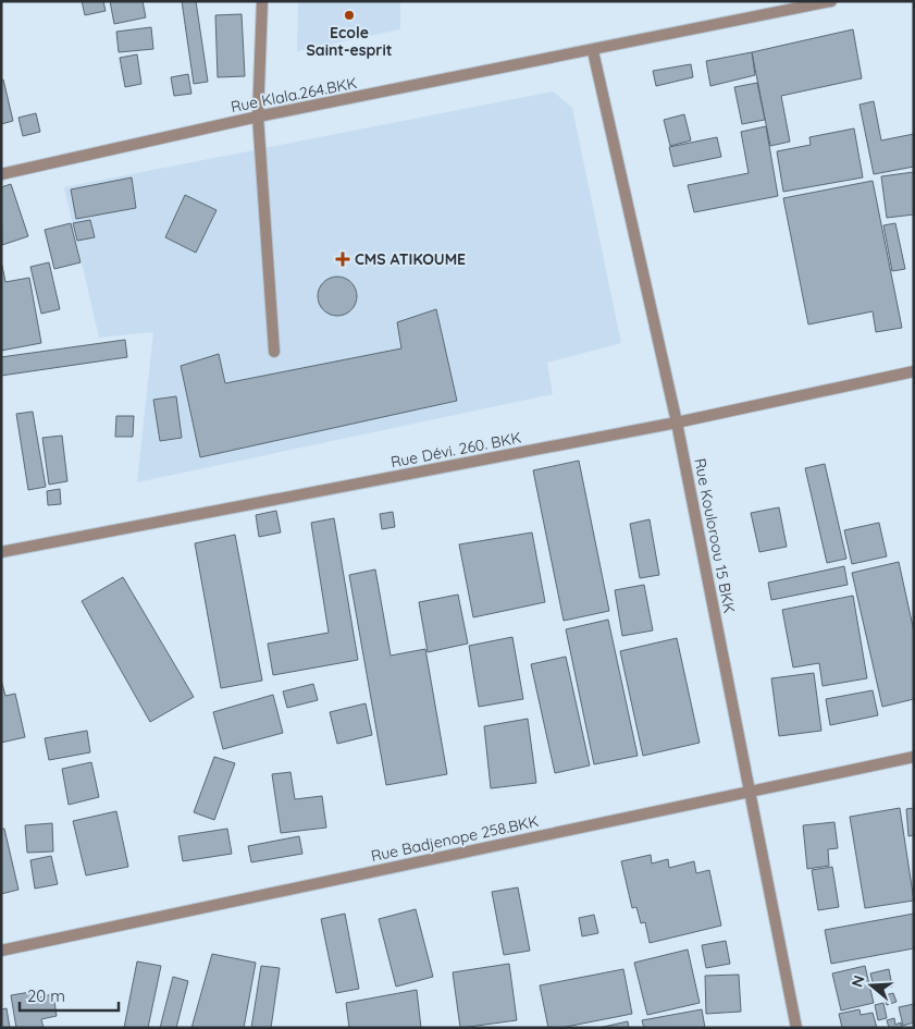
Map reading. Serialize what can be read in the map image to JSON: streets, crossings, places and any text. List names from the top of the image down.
{
  "streets": {
    "street": [
      "Rue Klala.264.BKK",
      "Rue Dévi. 260. BKK",
      "Rue Kouloroou 15 BKK",
      "Rue Badjenope 258.BKK"
    ]
  },
  "crossings": [
    ["Rue Klala.264.BKK", "Rue Kouloroou 15 BKK"],
    ["Rue Dévi. 260. BKK", "Rue Kouloroou 15 BKK"],
    ["Rue Kouloroou 15 BKK", "Rue Badjenope 258.BKK"]
  ],
  "places": {
    "other": ["Ecole Saint-esprit"],
    "health": ["CMS ATIKOUME"]
  },
  "scale_bar": "20 m",
  "north": "left"
}
